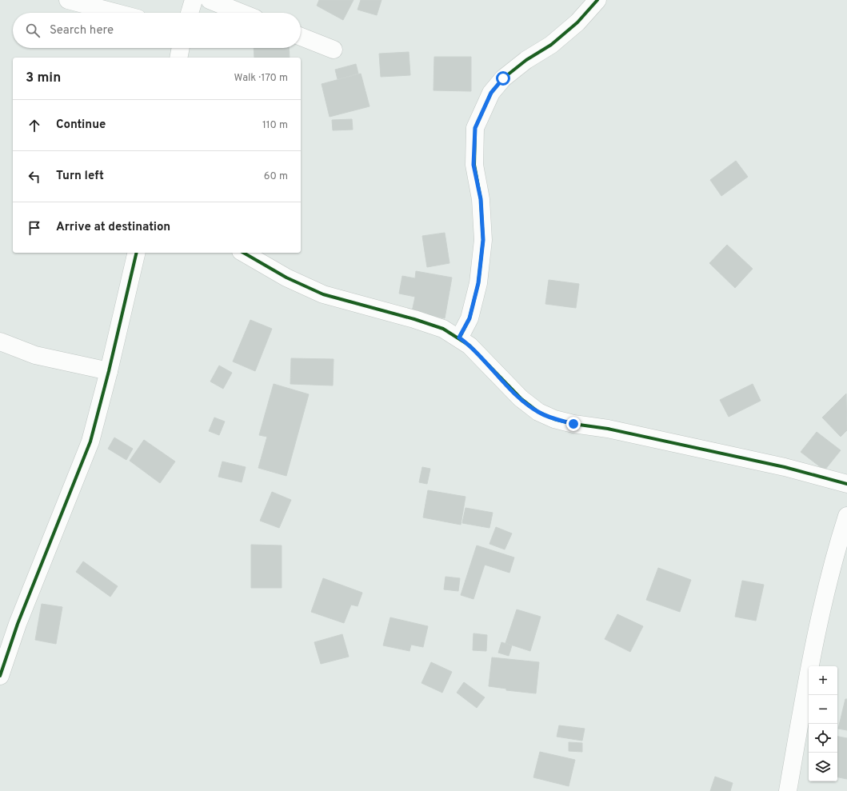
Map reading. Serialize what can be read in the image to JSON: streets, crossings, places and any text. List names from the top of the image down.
{
  "page": {
    "search": "Search here",
    "heading": ["3 min", "Walk · 170 m"],
    "list": [
      ["Continue", "110 m"],
      ["Turn left", "60 m"],
      "Arrive at destination"
    ],
    "map_buttons": ["+", "−"]
  }
}
